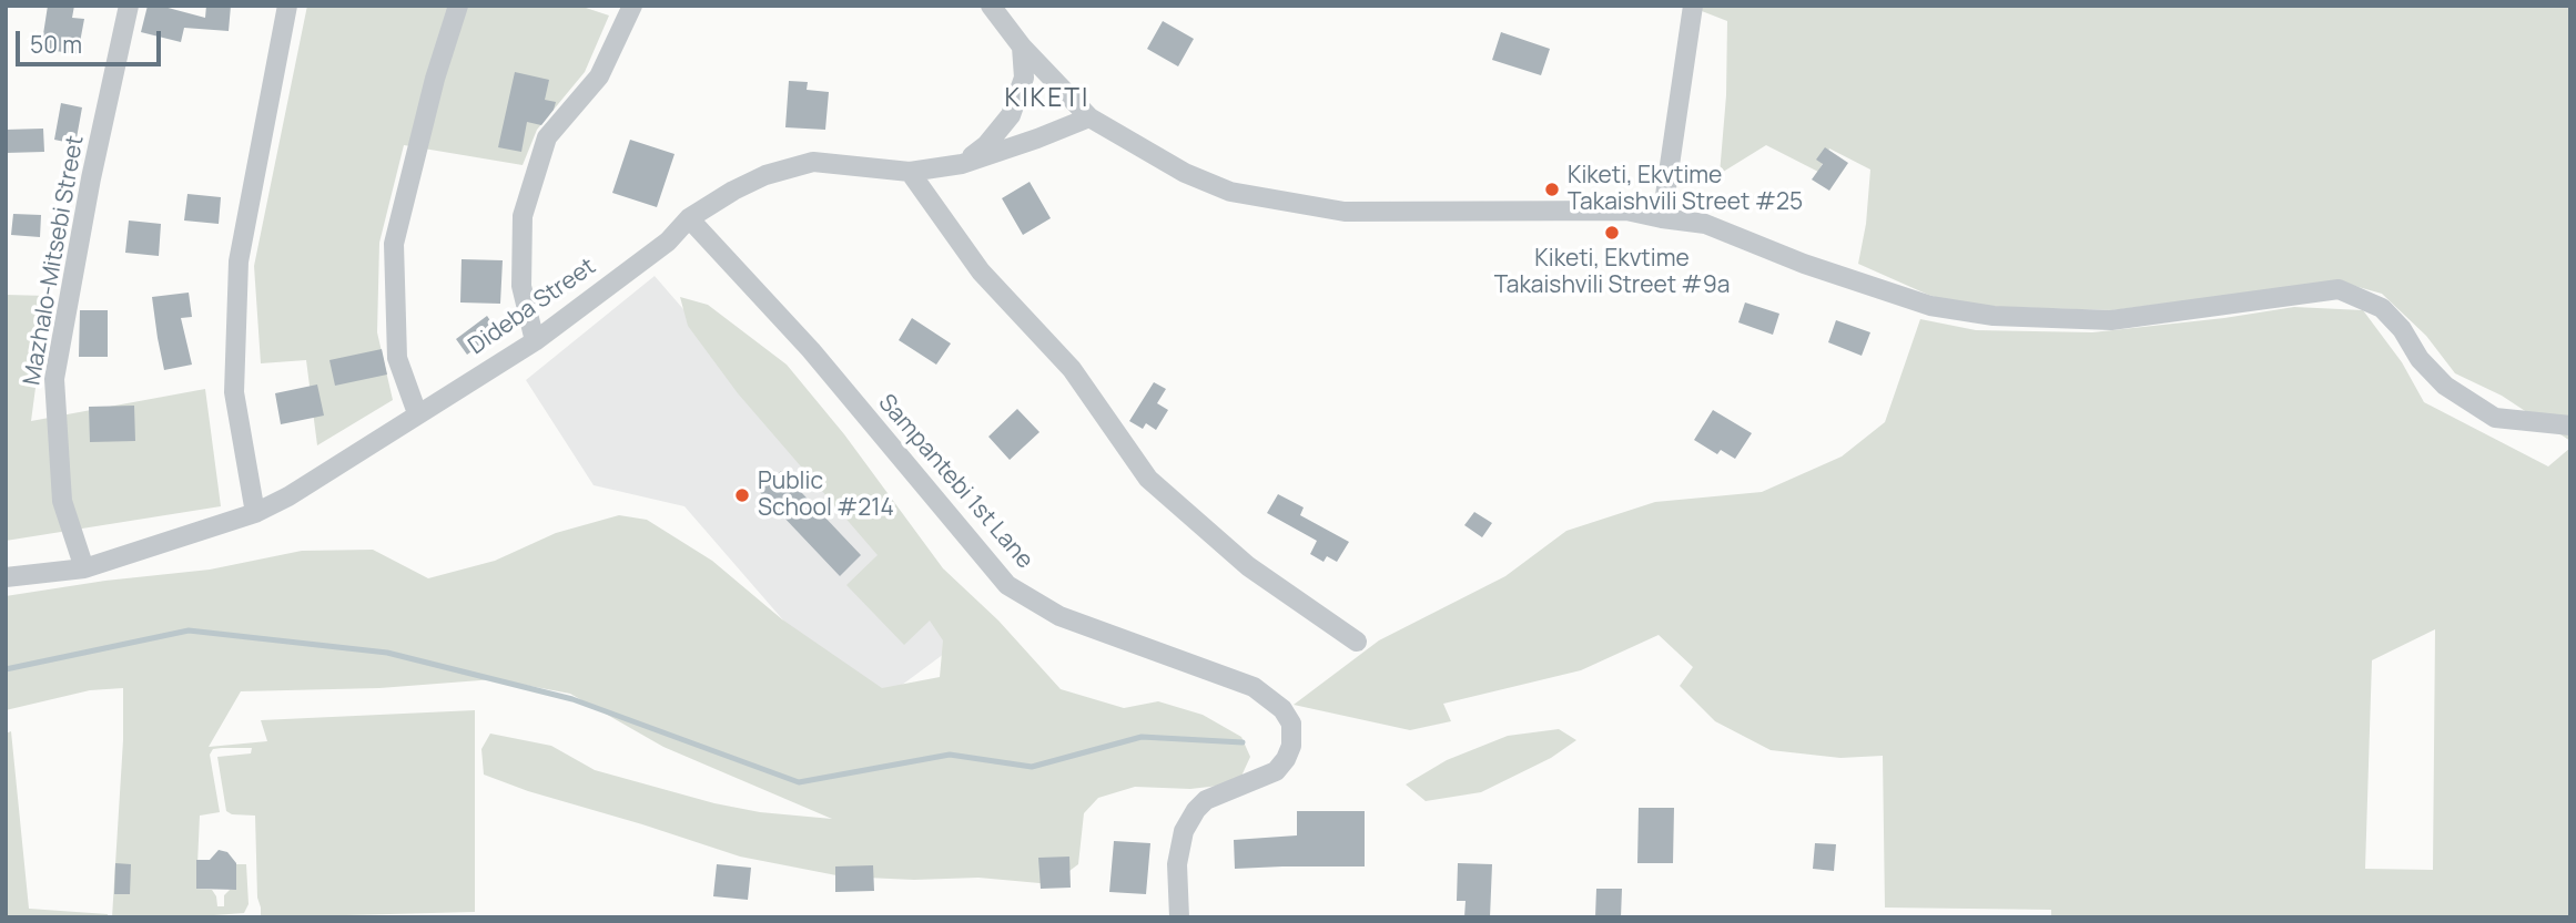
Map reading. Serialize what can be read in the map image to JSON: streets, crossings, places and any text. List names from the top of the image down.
{
  "streets": {
    "street": ["Mazhalo-Mitsebi Street", "Dideba Street", "Sampantebi 1st Lane"]
  },
  "crossings": [
    ["Mazhalo-Mitsebi Street", "Dideba Street"],
    ["Dideba Street", "Sampantebi 1st Lane"]
  ],
  "districts": ["KIKETI"],
  "places": ["Kiketi, Ekvtime Takaishvili Street #25", "Kiketi, Ekvtime Takaishvili Street #9a", "Public School #214"],
  "scale_bar": "50 m"
}
